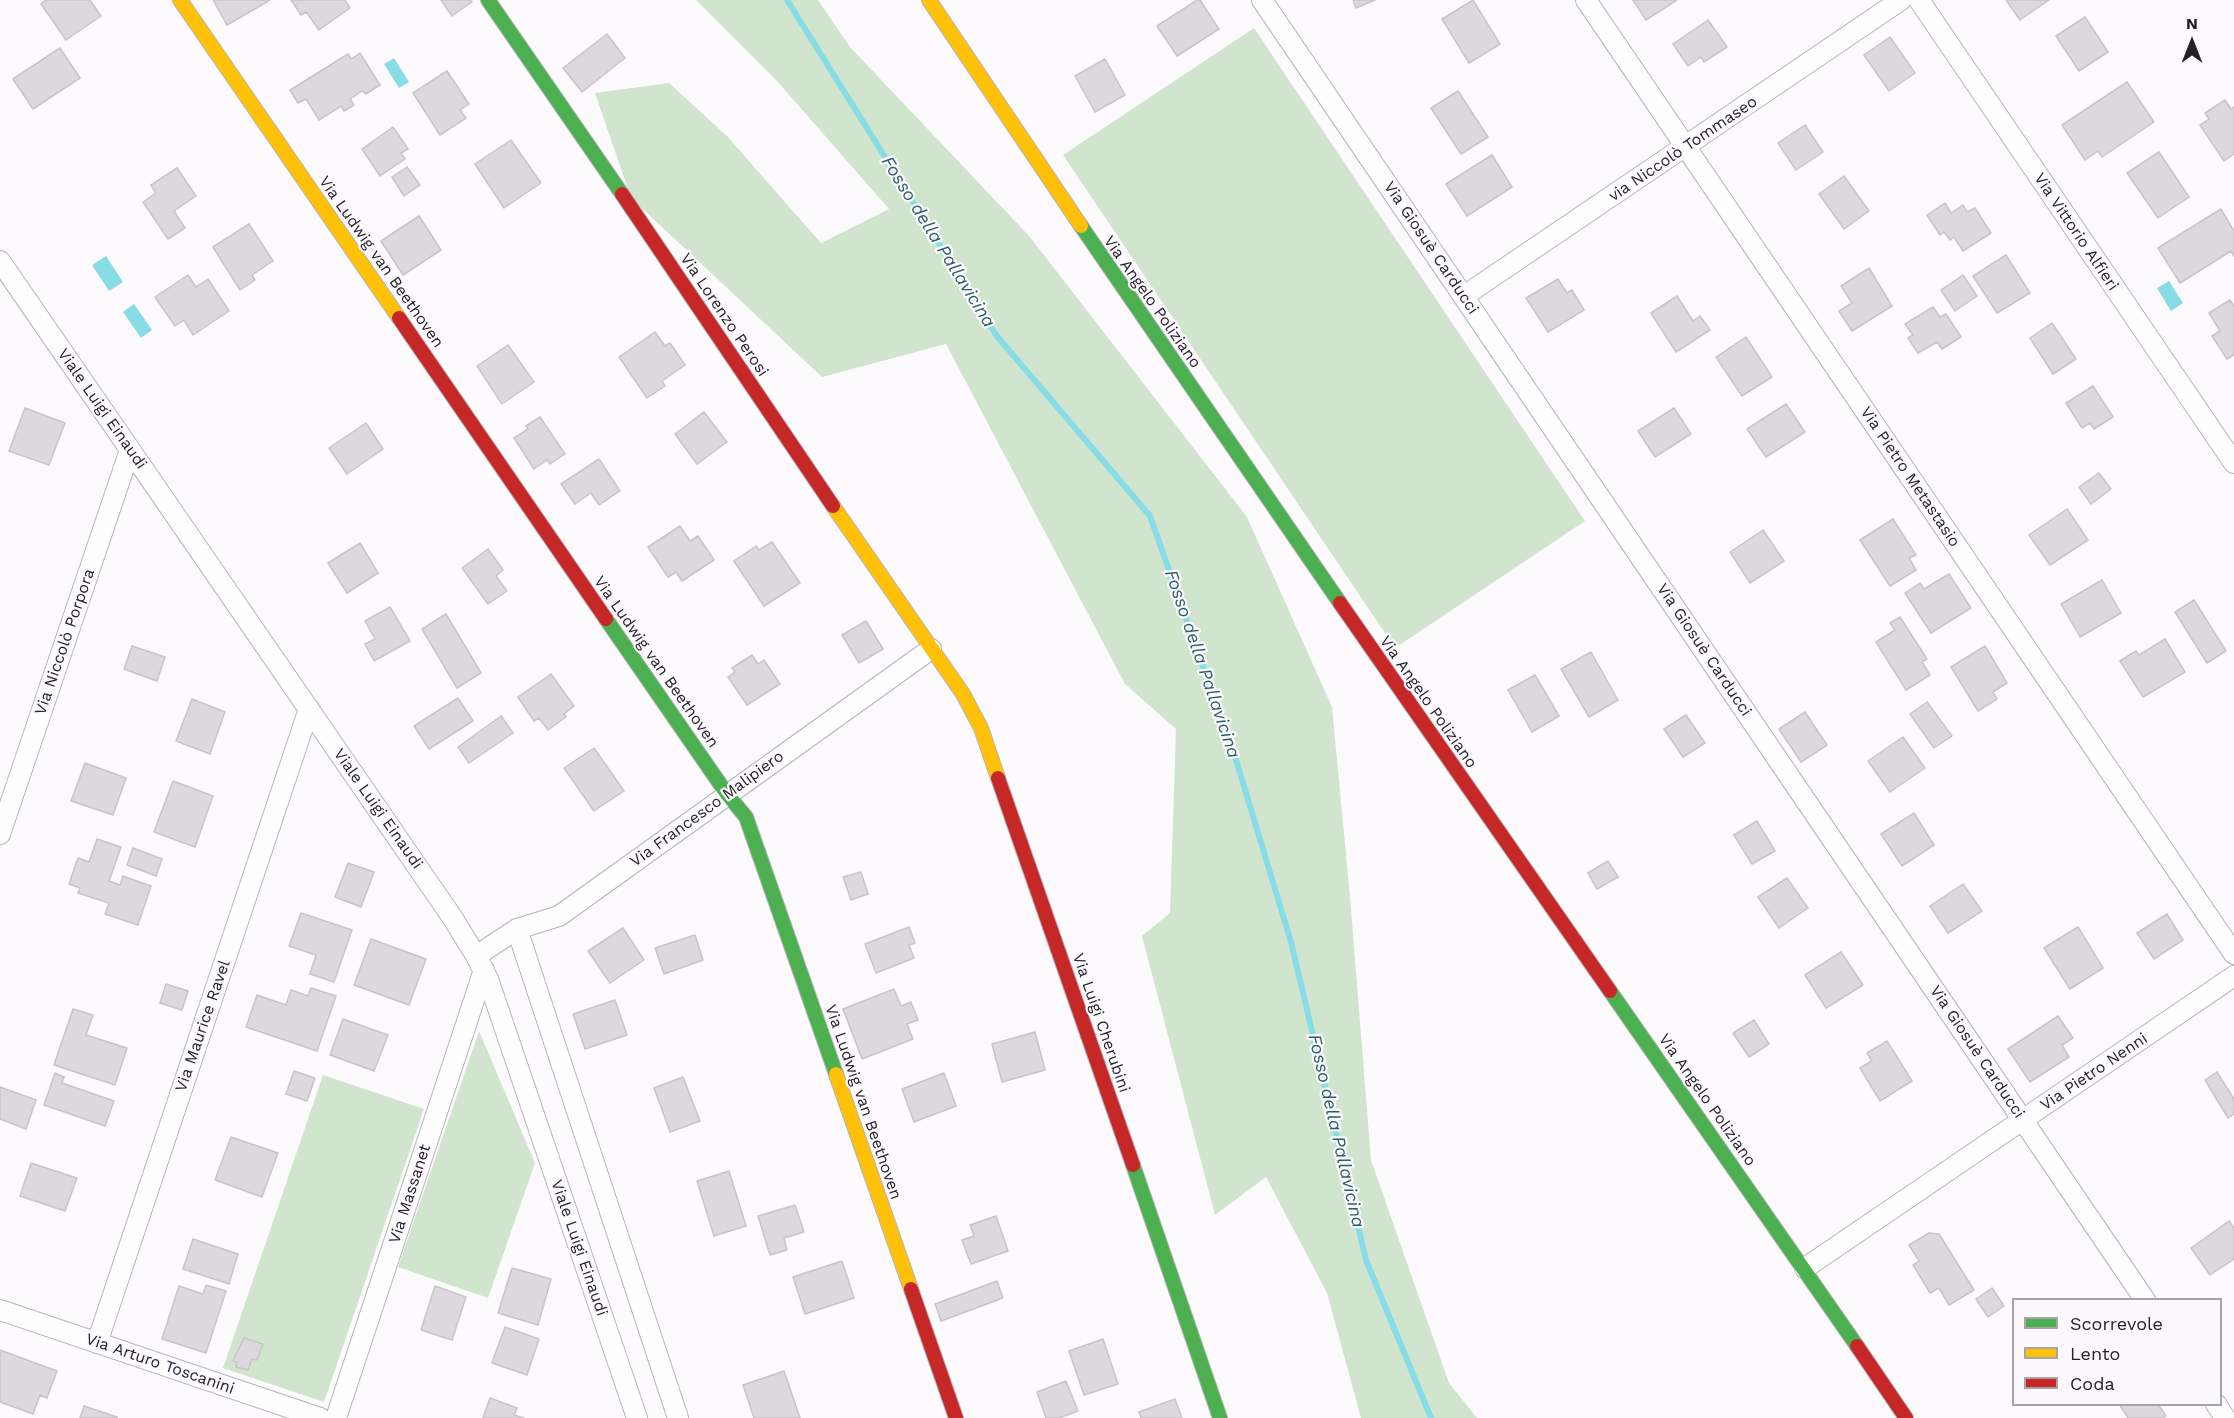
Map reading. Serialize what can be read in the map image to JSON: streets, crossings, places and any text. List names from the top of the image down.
{
  "streets": {
    "street": [
      "via Niccolò Tommaseo",
      "Via Vittorio Alfieri",
      "Via Giosuè Carducci",
      "Via Ludwig van Beethoven",
      "Via Angelo Poliziano",
      "Via Lorenzo Perosi",
      "Viale Luigi Einaudi",
      "Via Pietro Metastasio",
      "Via Niccolò Porpora",
      "Via Francesco Malipiero",
      "Via Luigi Cherubini",
      "Via Maurice Ravel",
      "Via Pietro Nenni",
      "Via Massanet",
      "Via Arturo Toscanini"
    ]
  },
  "crossings": [
    ["via Niccolò Tommaseo", "Via Giosuè Carducci"],
    ["via Niccolò Tommaseo", "Via Pietro Metastasio"],
    ["Via Giosuè Carducci", "Via Pietro Nenni"],
    ["Via Ludwig van Beethoven", "Via Francesco Malipiero"],
    ["Via Angelo Poliziano", "Via Pietro Nenni"],
    ["Via Lorenzo Perosi", "Via Francesco Malipiero"],
    ["Via Lorenzo Perosi", "Via Luigi Cherubini"],
    ["Viale Luigi Einaudi", "Via Niccolò Porpora"],
    ["Viale Luigi Einaudi", "Via Francesco Malipiero"],
    ["Viale Luigi Einaudi", "Via Maurice Ravel"],
    ["Viale Luigi Einaudi", "Via Massanet"],
    ["Via Francesco Malipiero", "Via Luigi Cherubini"],
    ["Via Francesco Malipiero", "Via Massanet"],
    ["Via Maurice Ravel", "Via Arturo Toscanini"]
  ],
  "water": ["Fosso della Pallavicina"],
  "legend": ["Scorrevole", "Lento", "Coda"],
  "north": "top"
}
